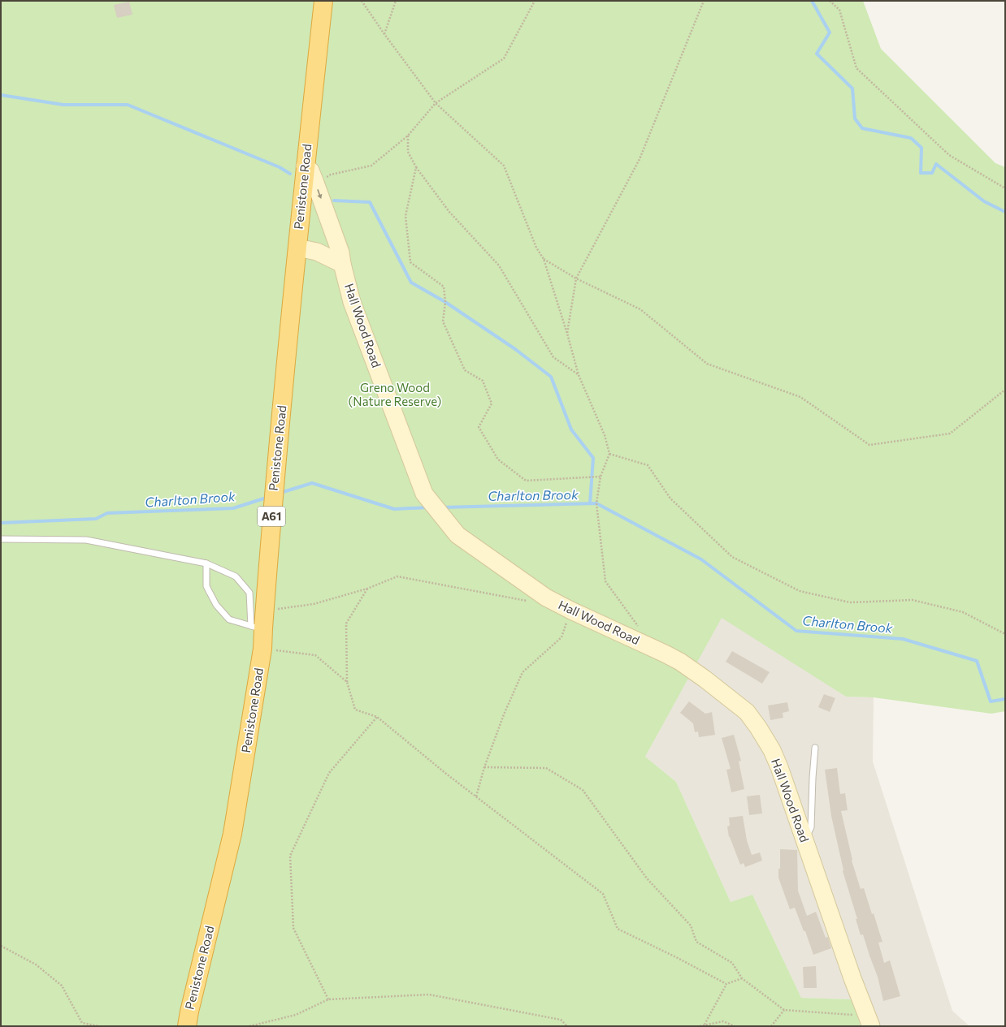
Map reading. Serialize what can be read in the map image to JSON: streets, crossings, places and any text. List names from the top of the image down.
{
  "streets": {
    "highway": ["Penistone Road", "A61"],
    "main road": ["Hall Wood Road"]
  },
  "crossings": [
    ["Penistone Road", "Hall Wood Road"]
  ],
  "water": ["Charlton Brook"],
  "parks": ["Greno Wood (Nature Reserve)"]
}
